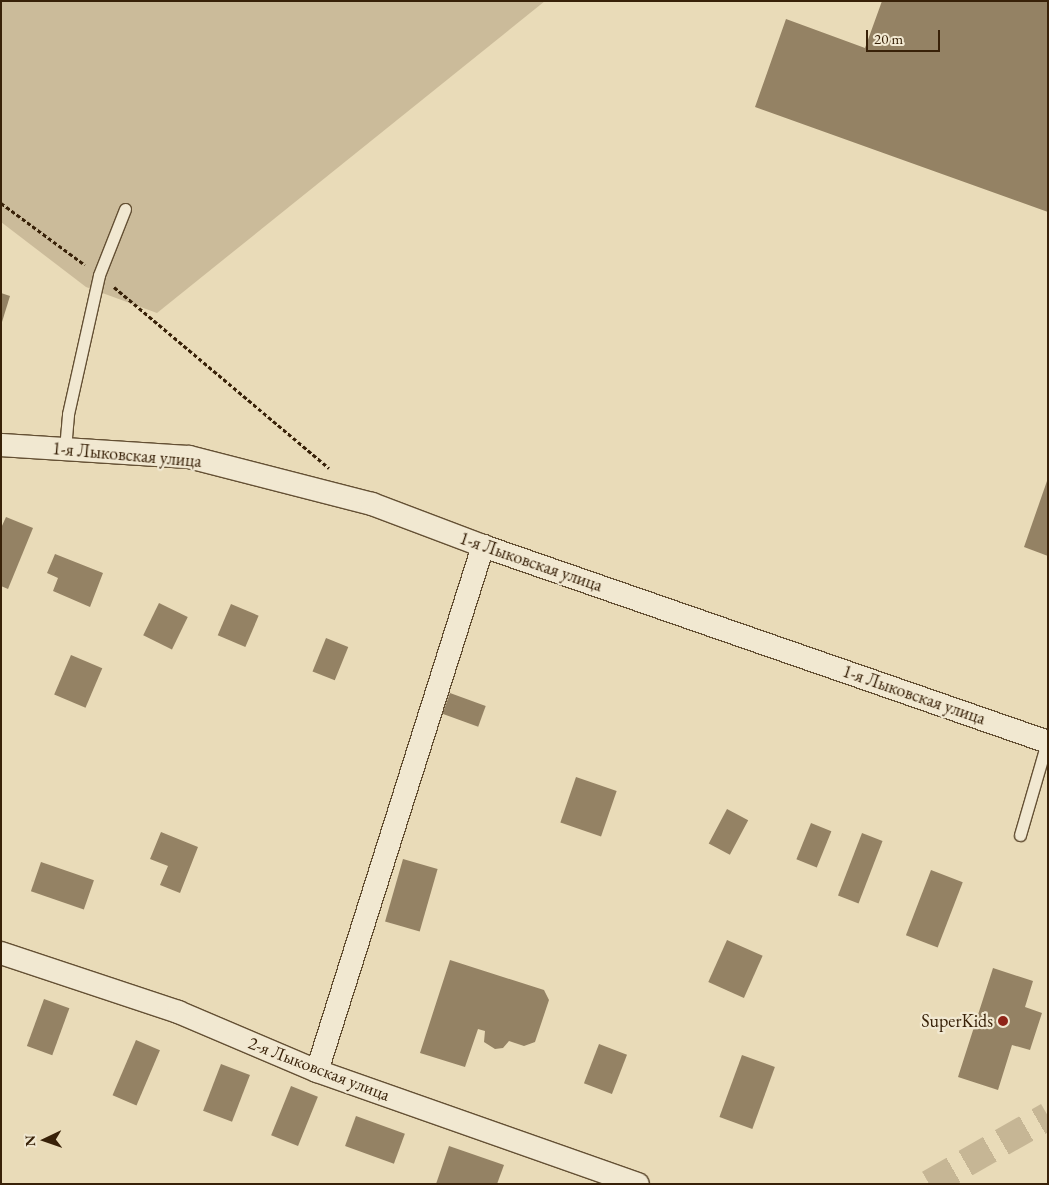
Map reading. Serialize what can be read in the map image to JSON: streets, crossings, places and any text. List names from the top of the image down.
{
  "streets": {
    "street": ["1-я Лыковская улица", "2-я Лыковская улица"]
  },
  "places": ["SuperKids"],
  "scale_bar": "20 m",
  "north": "left"
}
